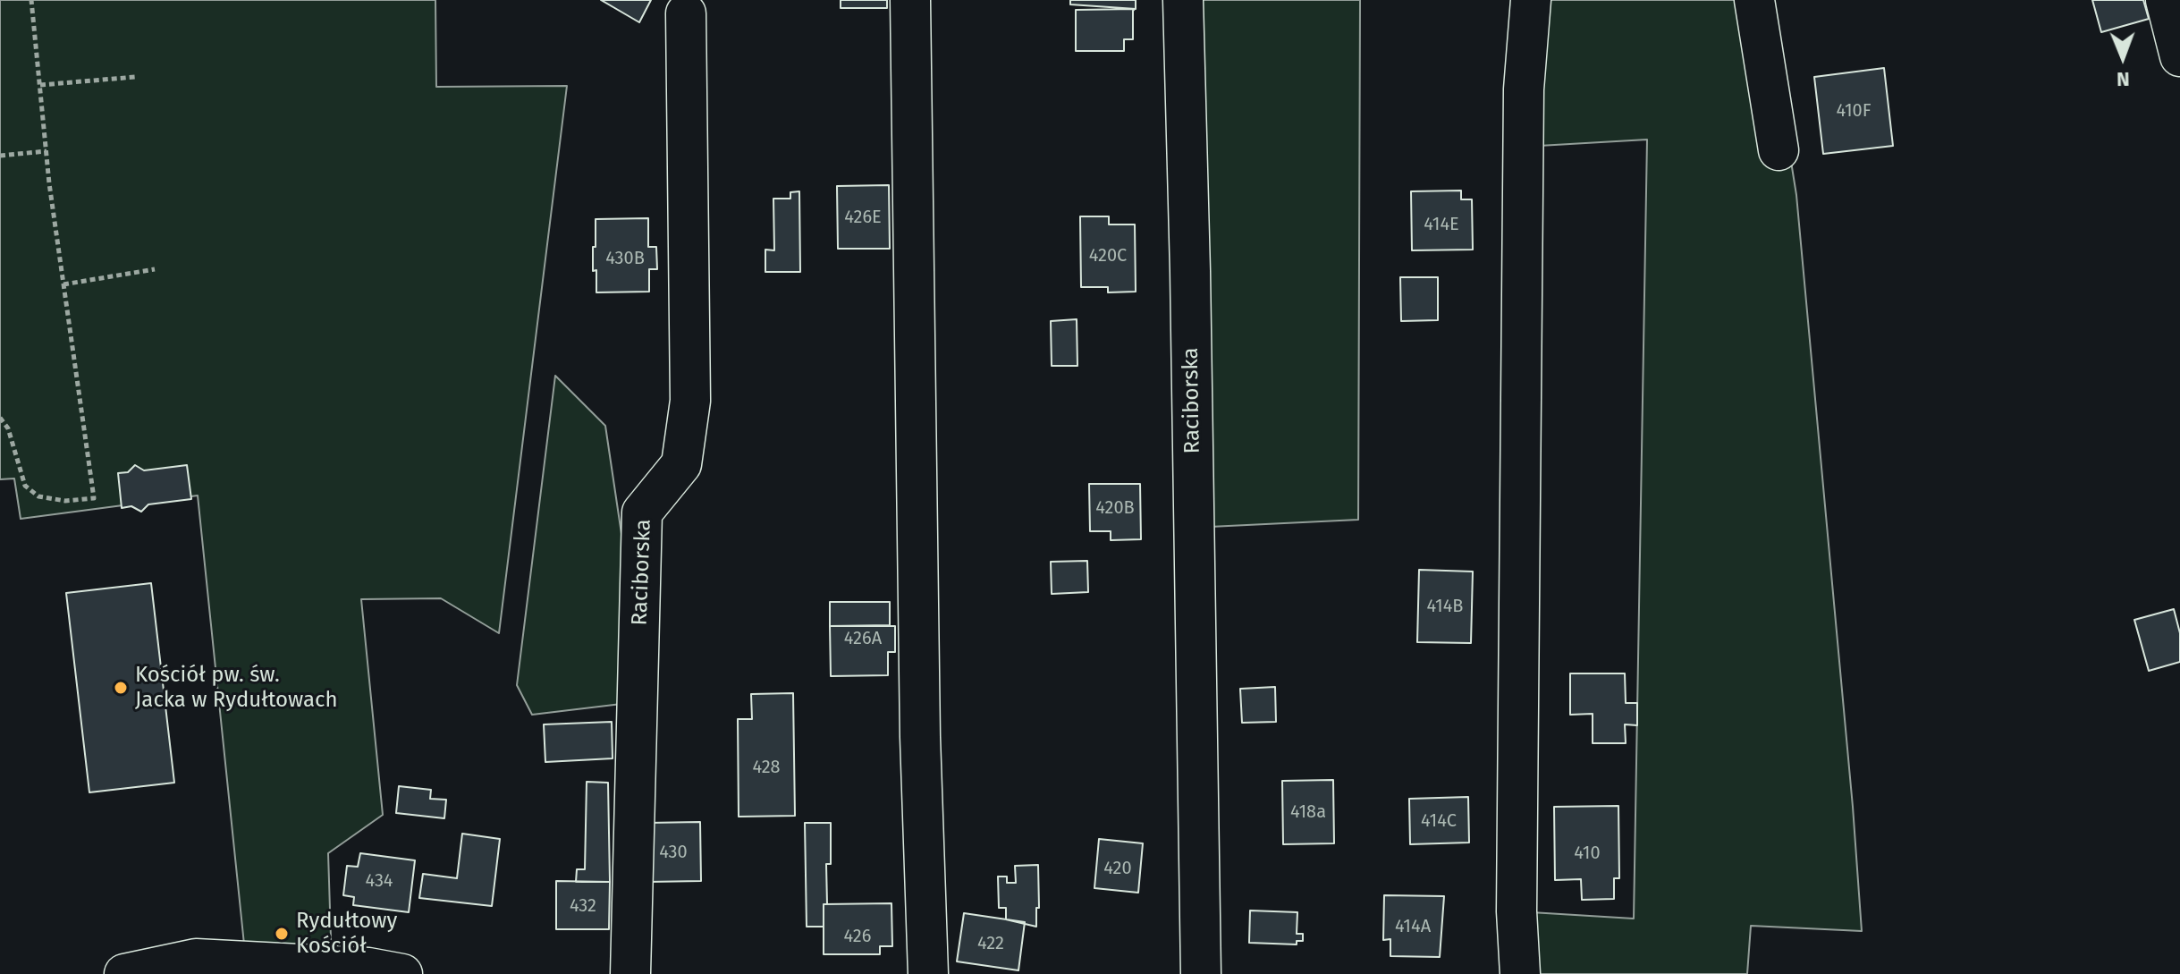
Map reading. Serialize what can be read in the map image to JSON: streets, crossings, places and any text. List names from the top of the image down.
{
  "streets": {
    "street": ["Raciborska"]
  },
  "places": ["Kościół pw. św. Jacka w Rydułtowach", "Rydułtowy Kościół"],
  "house_numbers": [
    "410F",
    "426E",
    "414E",
    "420C",
    "430B",
    "420B",
    "414B",
    "426A",
    "428",
    "418a",
    "414C",
    "430",
    "410",
    "420",
    "434",
    "432",
    "414A",
    "426",
    "422"
  ],
  "north": "bottom"
}
